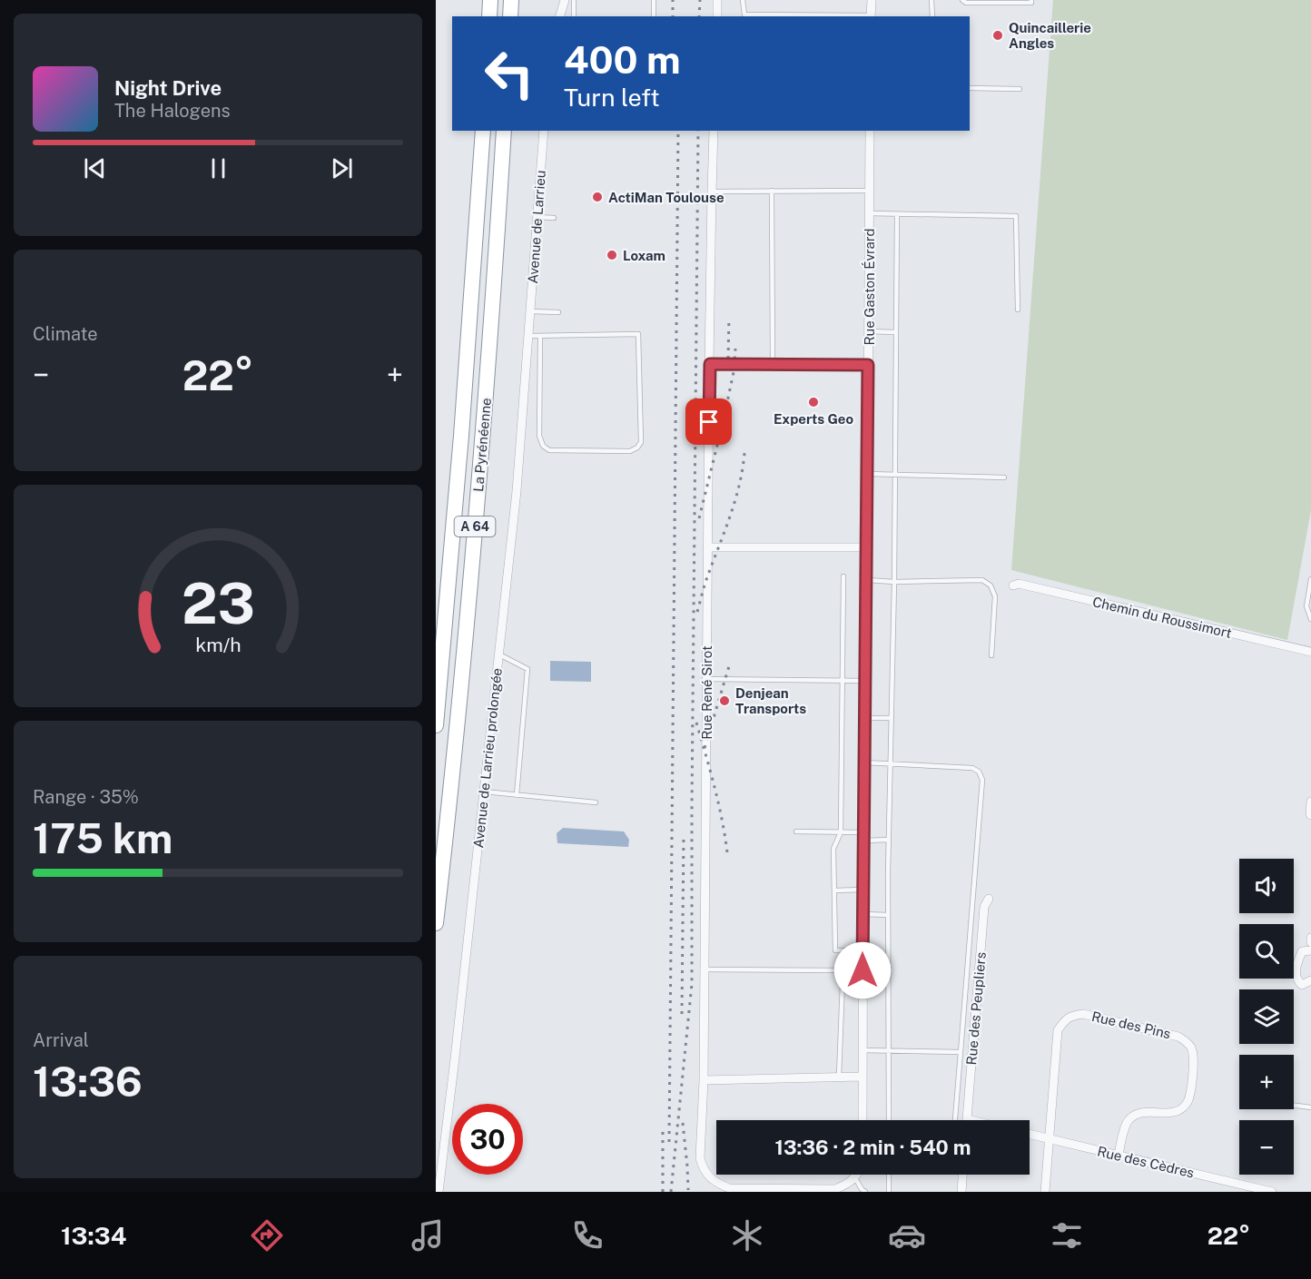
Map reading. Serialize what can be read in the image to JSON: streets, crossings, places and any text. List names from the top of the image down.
{
  "streets": {
    "highway": ["La Pyrénéenne", "A 64"],
    "street": [
      "Avenue de Larrieu",
      "Rue Gaston Évrard",
      "Chemin du Roussimort",
      "Rue René Sirot",
      "Avenue de Larrieu prolongée",
      "Rue des Peupliers",
      "Rue des Pins",
      "Rue des Cèdres"
    ]
  },
  "crossings": [
    ["Avenue de Larrieu", "Avenue de Larrieu prolongée"],
    ["Rue des Pins", "Rue des Cèdres"]
  ],
  "places": [
    "Quincaillerie Angles",
    "ActiMan Toulouse",
    "Loxam",
    "Experts Geo",
    "Denjean Transports"
  ],
  "page": {
    "turn": ["400 m", "Turn left"],
    "song": ["Night Drive", "The Halogens"],
    "tile": [
      "Climate",
      ["Range · 35%", "175 km"],
      ["Arrival", "13:36"]
    ],
    "heat": ["−", "22°", "+"],
    "map_buttons": ["+", "−"],
    "limit": "30",
    "trip": "13:36 · 2 min · 540 m",
    "tabs": ["13:34", "22°"],
    "gauge": ["23", "km/h"]
  }
}
